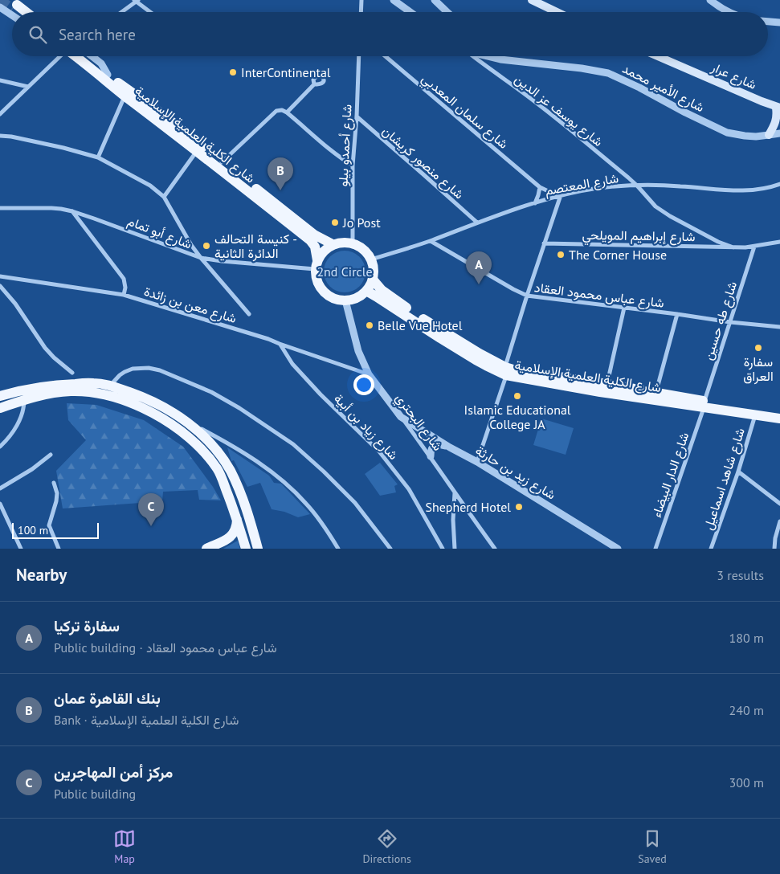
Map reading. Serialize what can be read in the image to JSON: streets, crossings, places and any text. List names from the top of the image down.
{
  "streets": {
    "main road": ["شارع عرار", "شارع الكلية العلمية الإسلامية"],
    "street": [
      "شارع الأمير محمد",
      "شارع يوسف عز الدين",
      "شارع سلمان المعدبي",
      "شارع أحمدو بيلو",
      "شارع منصور كريشان",
      "شارع المعتصم",
      "شارع أبو تمام",
      "شارع إبراهيم المويلحي",
      "شارع عباس محمود العقاد",
      "شارع معن بن زائدة",
      "شارع طه حسين",
      "شارع البحتري",
      "شارع زياد بن أبية",
      "شارع زيد بن حارثة",
      "شارع الدار البيضاء",
      "شارع شاهد اسماعيل"
    ]
  },
  "crossings": [
    ["شارع يوسف عز الدين", "شارع المعتصم"],
    ["شارع يوسف عز الدين", "شارع إبراهيم المويلحي"],
    ["شارع سلمان المعدبي", "شارع المعتصم"],
    ["شارع الكلية العلمية الإسلامية", "شارع أحمدو بيلو"],
    ["شارع الكلية العلمية الإسلامية", "شارع المعتصم"],
    ["شارع الكلية العلمية الإسلامية", "شارع أبو تمام"],
    ["شارع الكلية العلمية الإسلامية", "شارع طه حسين"],
    ["شارع الكلية العلمية الإسلامية", "شارع البحتري"],
    ["شارع الكلية العلمية الإسلامية", "شارع الدار البيضاء"],
    ["شارع الكلية العلمية الإسلامية", "شارع شاهد اسماعيل"],
    ["شارع أحمدو بيلو", "شارع منصور كريشان"],
    ["شارع أحمدو بيلو", "شارع المعتصم"],
    ["شارع أحمدو بيلو", "شارع أبو تمام"],
    ["شارع أحمدو بيلو", "شارع البحتري"],
    ["شارع منصور كريشان", "شارع المعتصم"],
    ["شارع المعتصم", "شارع أبو تمام"],
    ["شارع المعتصم", "شارع عباس محمود العقاد"],
    ["شارع المعتصم", "شارع البحتري"],
    ["شارع أبو تمام", "شارع البحتري"],
    ["شارع إبراهيم المويلحي", "شارع طه حسين"],
    ["شارع عباس محمود العقاد", "شارع طه حسين"],
    ["شارع معن بن زائدة", "شارع البحتري"],
    ["شارع معن بن زائدة", "شارع زياد بن أبية"],
    ["شارع طه حسين", "شارع الدار البيضاء"],
    ["شارع البحتري", "شارع زيد بن حارثة"]
  ],
  "parks": ["2nd Circle"],
  "places": [
    "InterContinental",
    "Jo Post",
    "كنيسة التحالف - الدائرة الثانية",
    "The Corner House",
    "Belle Vue Hotel",
    "سفارة العراق",
    "Islamic Educational College JA",
    "Shepherd Hotel"
  ],
  "scale_bar": "100 m",
  "page": {
    "search": "Search here",
    "pins": ["B", "A", "C"],
    "scale": "100 m",
    "heading": ["Nearby", "3 results"],
    "list": [
      {
        "mark": "A",
        "name": "سفارة تركيا",
        "note": "Public building · شارع عباس محمود العقاد",
        "value": "180 m"
      },
      {
        "mark": "B",
        "name": "بنك القاهرة عمان",
        "note": "Bank · شارع الكلية العلمية الإسلامية",
        "value": "240 m"
      },
      {
        "mark": "C",
        "name": "مركز أمن المهاجرين",
        "note": "Public building",
        "value": "300 m"
      }
    ],
    "nav": ["Map", "Directions", "Saved"]
  }
}
